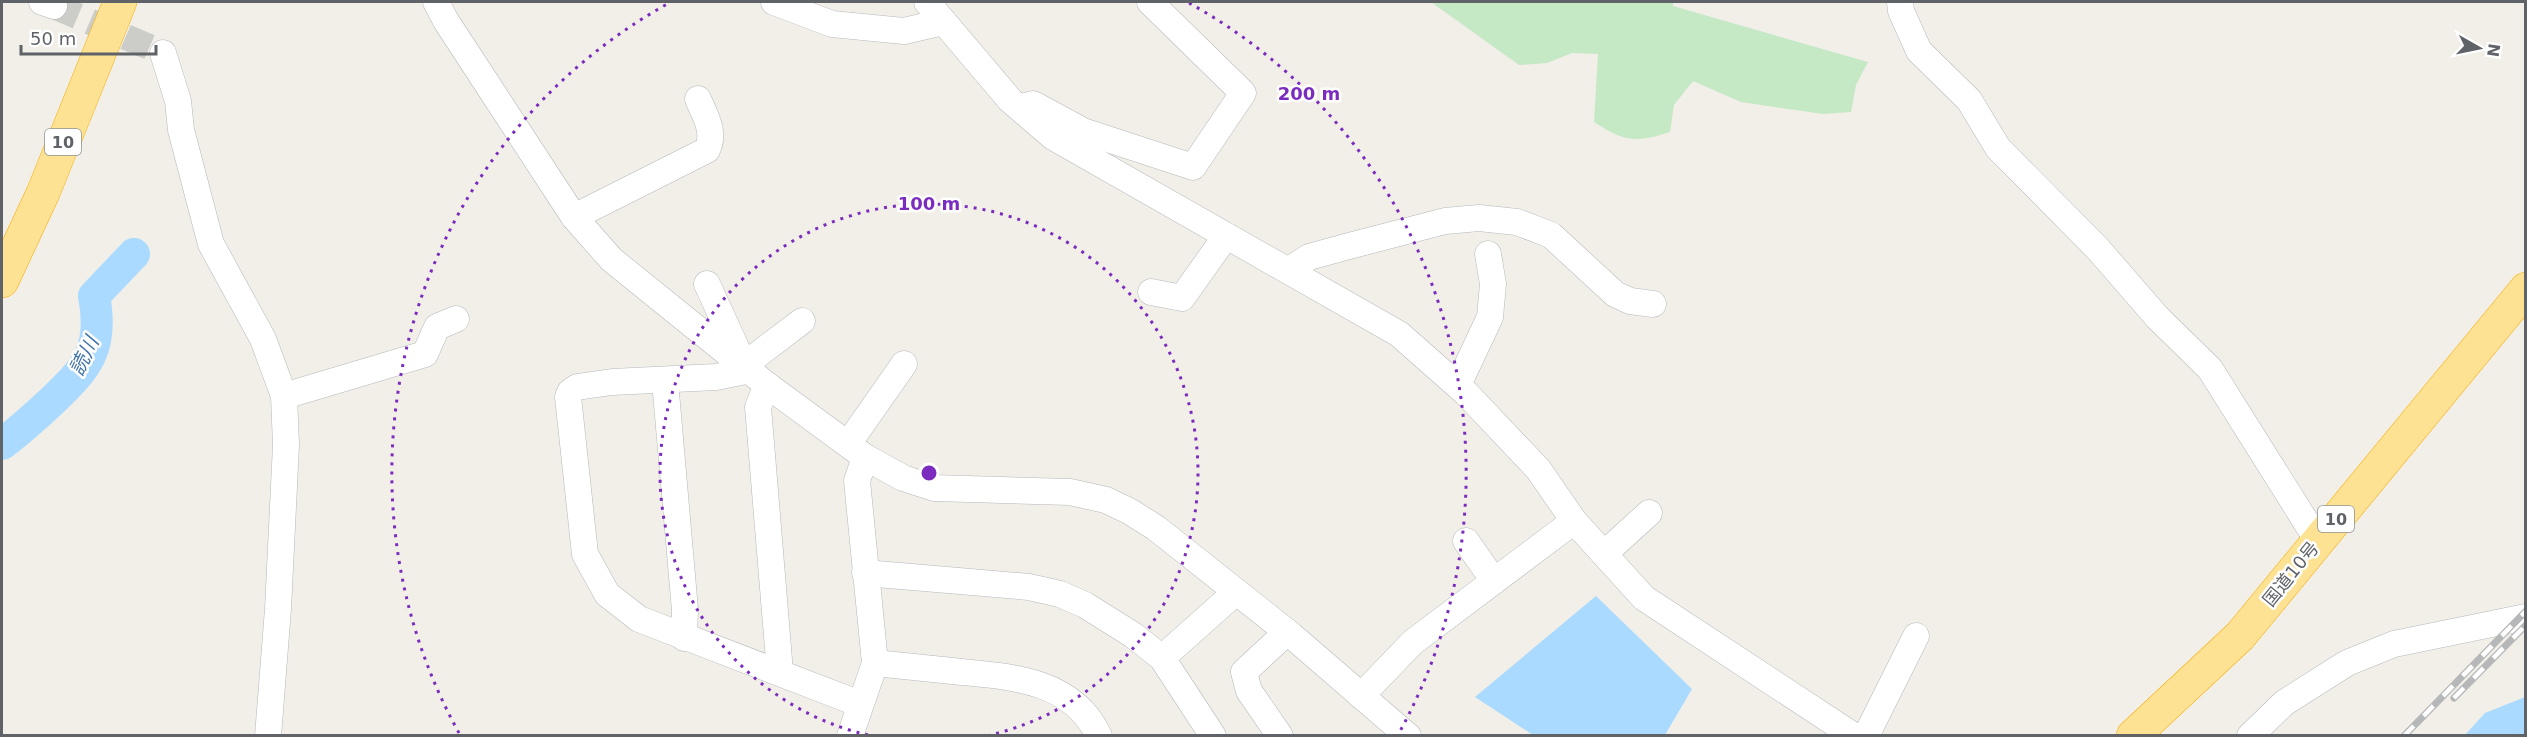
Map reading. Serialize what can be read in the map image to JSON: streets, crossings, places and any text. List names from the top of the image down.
{
  "streets": {
    "highway": ["10", "国道10号"]
  },
  "water": ["読川"],
  "scale_bar": "50 m",
  "north": "right",
  "rings": ["200 m", "100 m"]
}
